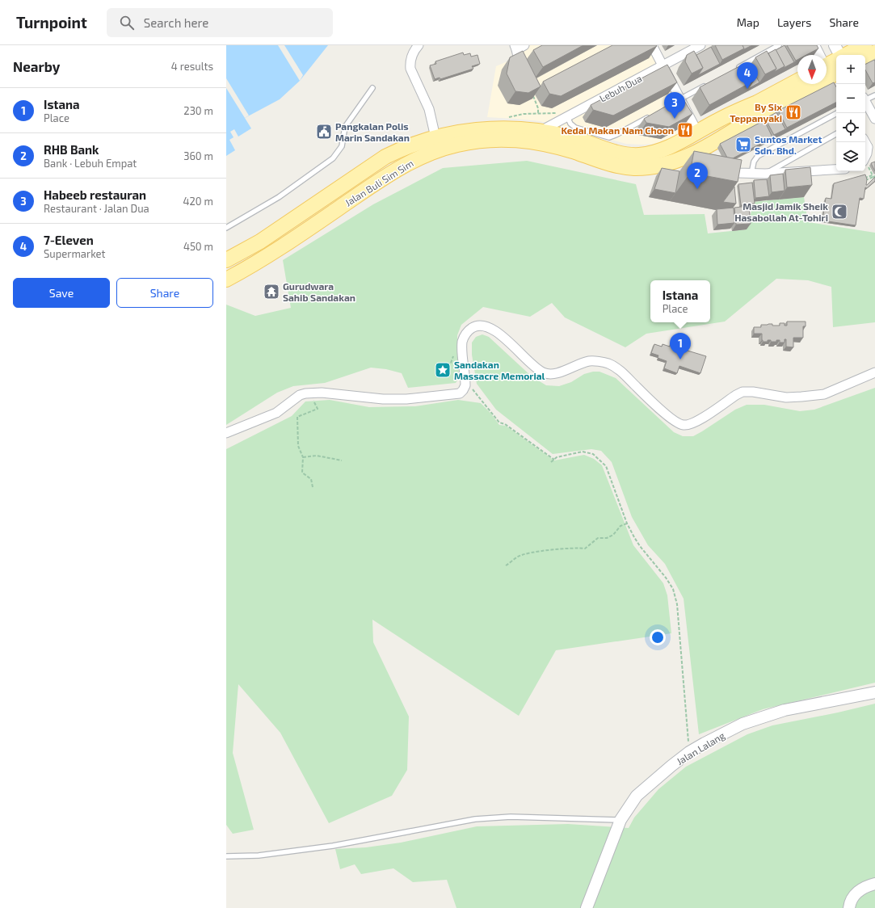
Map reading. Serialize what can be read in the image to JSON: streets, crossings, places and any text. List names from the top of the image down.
{
  "streets": {
    "main road": ["Jalan Buli Sim Sim"],
    "street": ["Lebuh Dua", "Jalan Lalang"]
  },
  "crossings": [
    ["Lebuh Dua", "Jalan Buli Sim Sim"]
  ],
  "places": {
    "restaurant": ["By Six Teppanyaki", "Kedai Makan Nam Choon"],
    "public building": ["Pangkalan Polis Marin Sandakan"],
    "supermarket": ["Suntos Market Sdn. Bhd."],
    "mosque": ["Masjid Jamik Sheik Hasabollah At-Tohiri"],
    "temple": ["Gurudwara Sahib Sandakan"],
    "place": ["Sandakan Massacre Memorial"]
  },
  "north": "bottom",
  "page": {
    "header": "Turnpoint",
    "search": "Search here",
    "nav": ["Map", "Layers", "Share"],
    "heading": ["Nearby", "4 results"],
    "map_buttons": ["+", "−"],
    "pins": [
      "4",
      "3",
      "2",
      "1"
    ],
    "list": [
      {
        "mark": "1",
        "name": "Istana",
        "note": "Place",
        "value": "230 m"
      },
      {
        "mark": "2",
        "name": "RHB Bank",
        "note": "Bank · Lebuh Empat",
        "value": "360 m"
      },
      {
        "mark": "3",
        "name": "Habeeb restauran",
        "note": "Restaurant · Jalan Dua",
        "value": "420 m"
      },
      {
        "mark": "4",
        "name": "7-Eleven",
        "note": "Supermarket",
        "value": "450 m"
      }
    ],
    "buttons": ["Save", "Share"],
    "popup": ["Istana", "Place"]
  }
}
